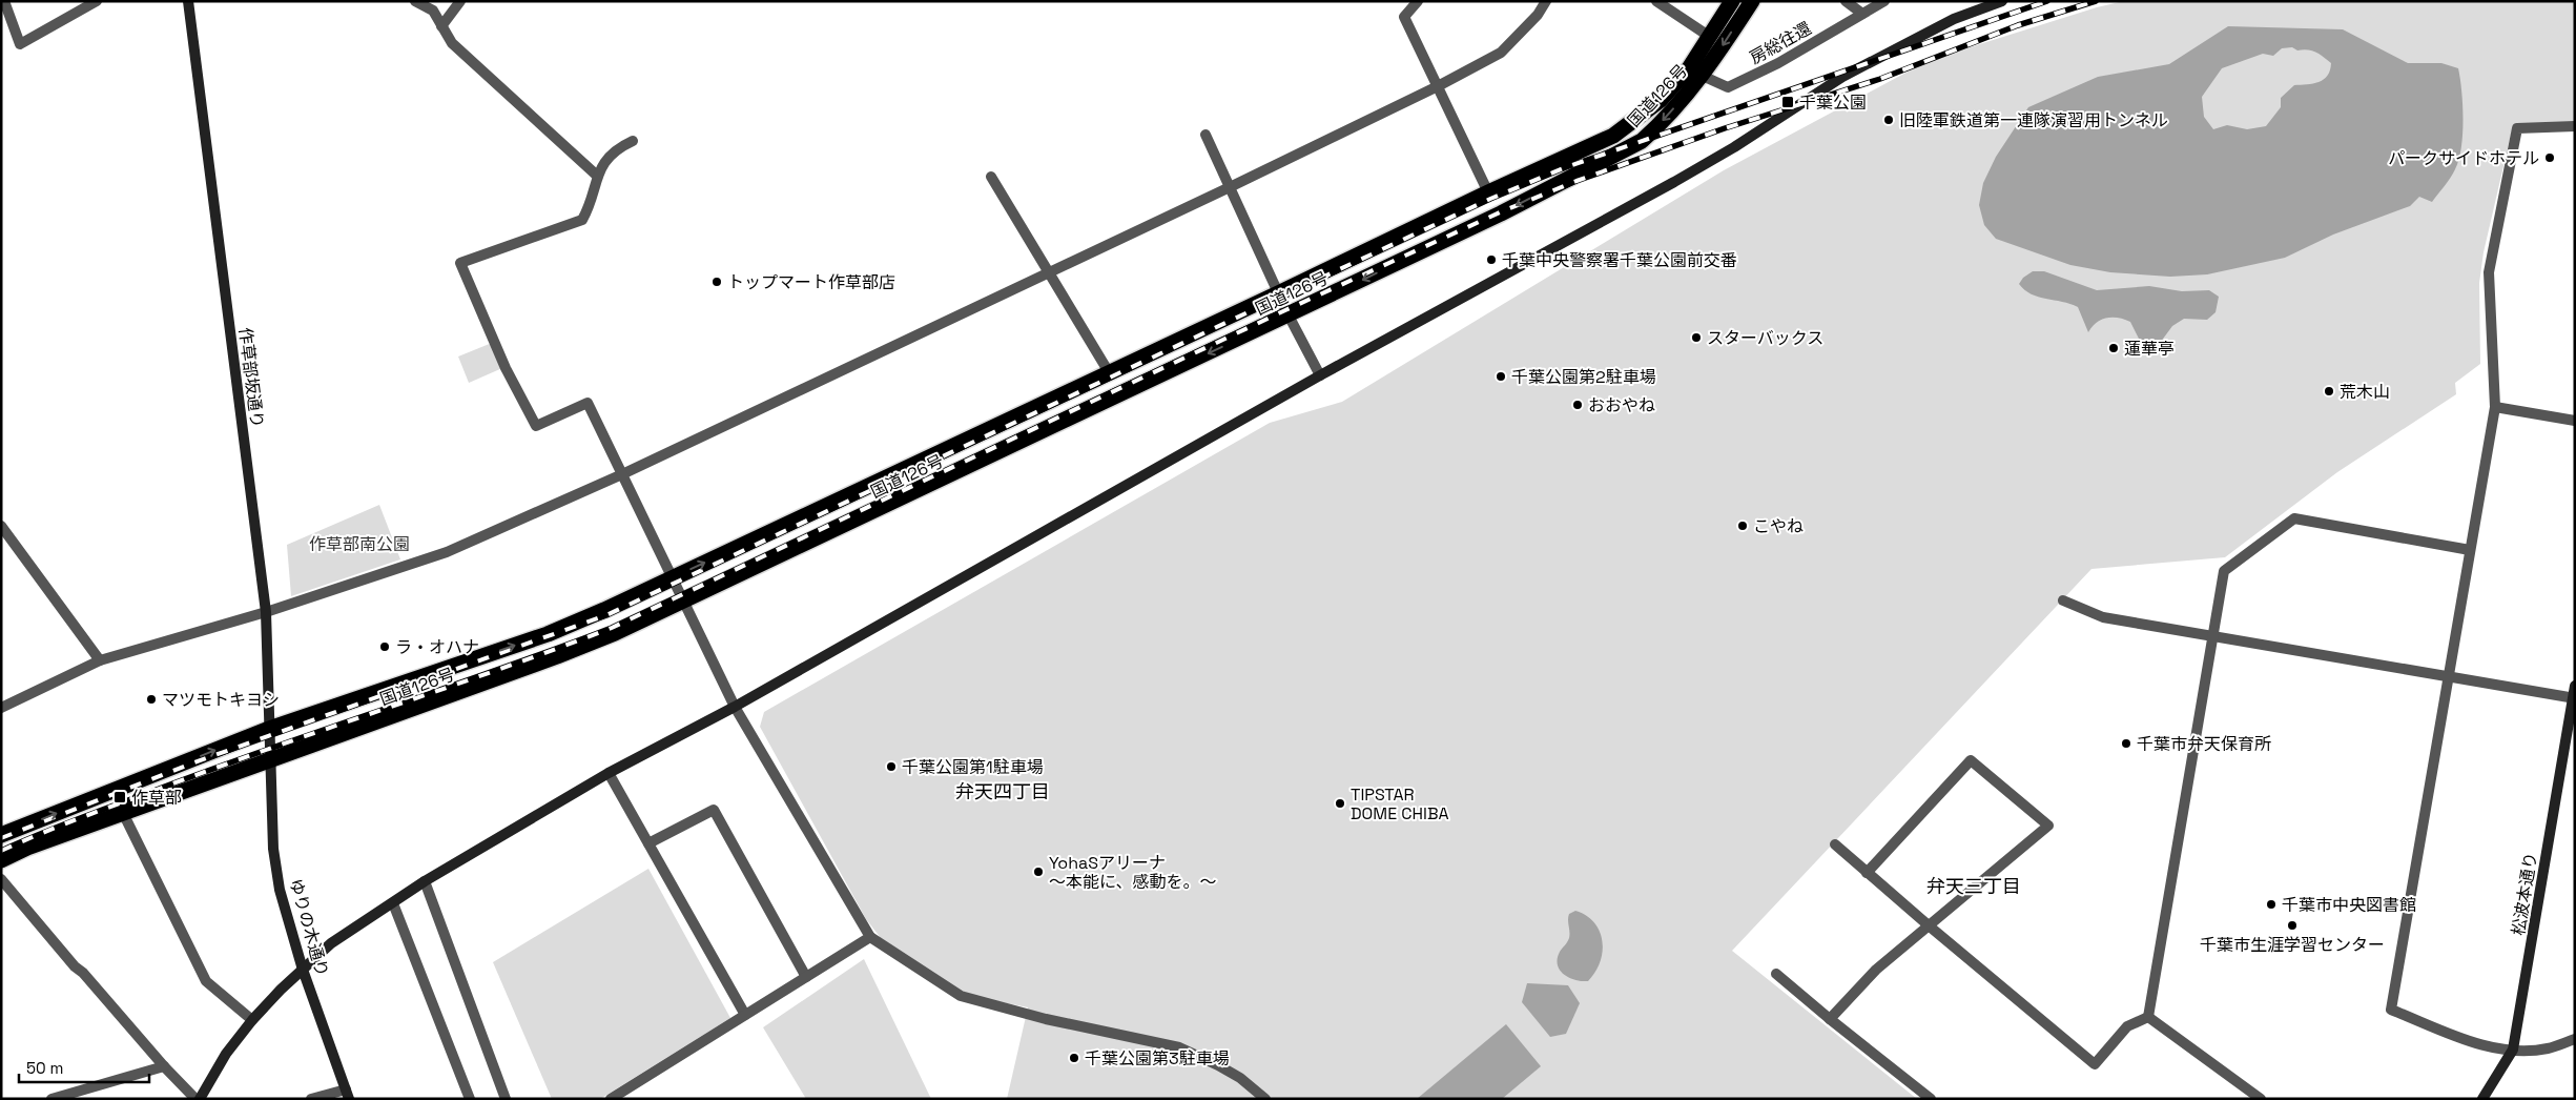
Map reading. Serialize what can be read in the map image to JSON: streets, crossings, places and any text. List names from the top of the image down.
{
  "streets": {
    "highway": ["国道126号"],
    "street": [
      "房総往還",
      "作草部坂通り",
      "松波本通り",
      "ゆりの木通り"
    ]
  },
  "crossings": [
    ["房総往還", "国道126号"],
    ["国道126号", "作草部坂通り"],
    ["国道126号", "ゆりの木通り"],
    ["作草部坂通り", "ゆりの木通り"]
  ],
  "districts": ["弁天四丁目", "弁天三丁目"],
  "parks": ["作草部南公園"],
  "places": {
    "transit": ["千葉公園", "作草部"],
    "other": [
      "旧陸軍鉄道第一連隊演習用トンネル",
      "パークサイドホテル",
      "千葉中央警察署千葉公園前交番",
      "トップマート作草部店",
      "スターバックス",
      "蓮華亭",
      "千葉公園第2駐車場",
      "荒木山",
      "おおやね",
      "こやね",
      "ラ・オハナ",
      "マツモトキヨシ",
      "千葉市弁天保育所",
      "千葉公園第1駐車場",
      "TIPSTAR DOME CHIBA",
      "YohaSアリーナ ～本能に、感動を。～",
      "千葉市中央図書館",
      "千葉市生涯学習センター",
      "千葉公園第3駐車場"
    ]
  },
  "scale_bar": "50 m"
}
